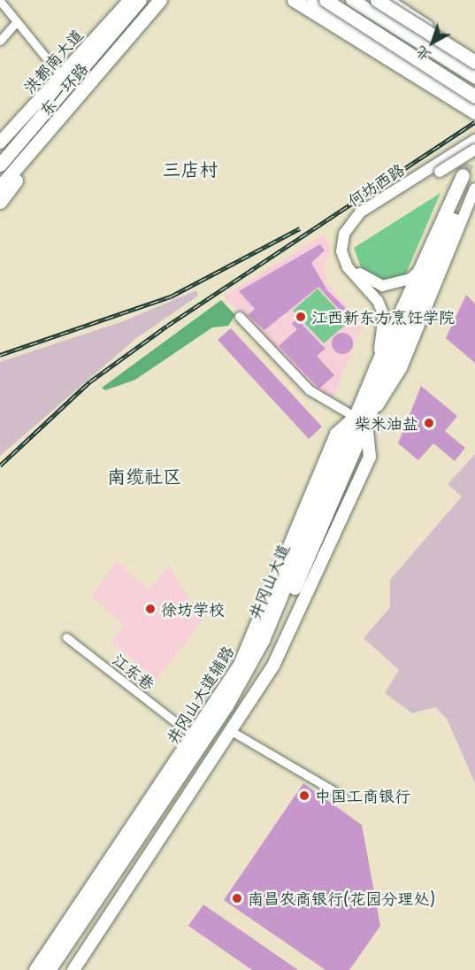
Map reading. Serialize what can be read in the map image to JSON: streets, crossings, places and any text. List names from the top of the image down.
{
  "streets": {
    "highway": ["东一环路", "井冈山大道"],
    "main road": ["洪都南大道", "何坊西路", "井冈山大道辅路"],
    "street": ["江东巷"]
  },
  "crossings": [
    ["井冈山大道", "井冈山大道辅路"]
  ],
  "districts": ["三店村", "南缆社区"],
  "places": [
    "江西新东方烹饪学院",
    "柴米油盐",
    "徐坊学校",
    "中国工商银行",
    "南昌农商银行(花园分理处)"
  ],
  "north": "bottom left"
}
